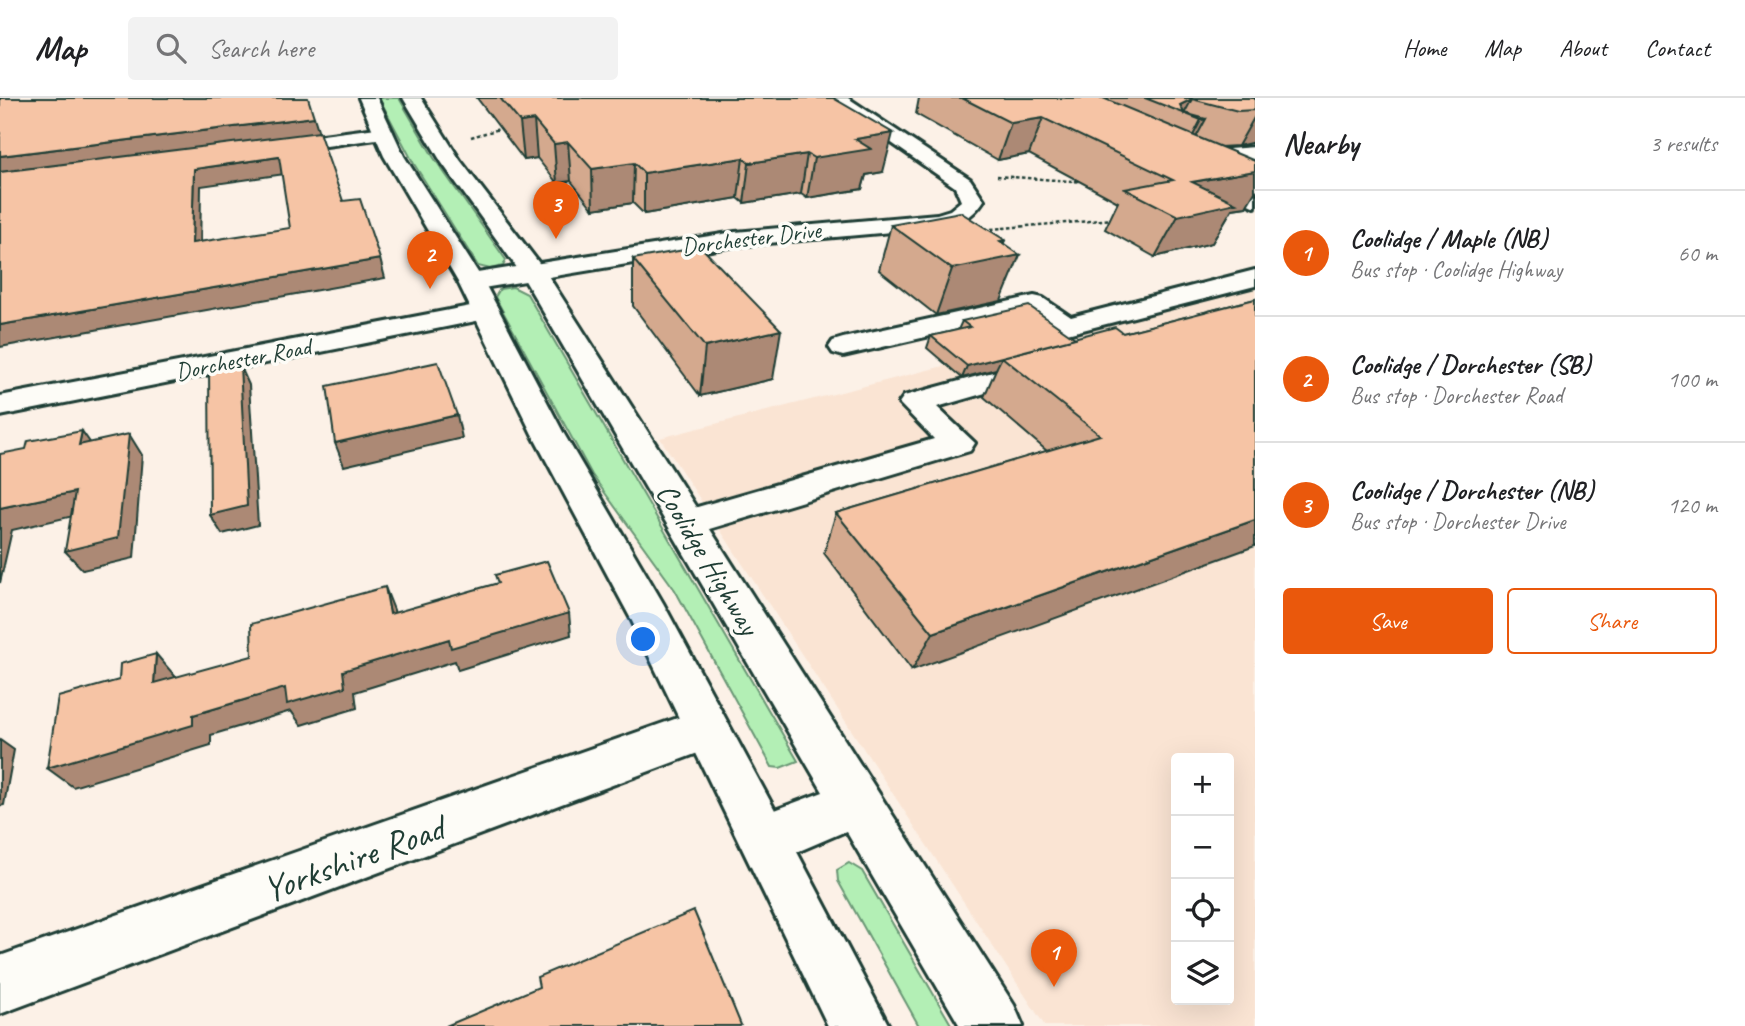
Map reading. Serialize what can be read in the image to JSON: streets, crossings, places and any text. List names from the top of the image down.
{
  "streets": {
    "main road": [
      "Dorchester Drive",
      "Dorchester Road",
      "Coolidge Highway",
      "Yorkshire Road"
    ]
  },
  "crossings": [
    ["Dorchester Drive", "Dorchester Road"],
    ["Dorchester Drive", "Coolidge Highway"],
    ["Dorchester Road", "Coolidge Highway"]
  ],
  "page": {
    "header": "Map",
    "search": "Search here",
    "nav": [
      "Home",
      "Map",
      "About",
      "Contact"
    ],
    "heading": ["Nearby", "3 results"],
    "pins": ["3", "2", "1"],
    "list": [
      {
        "mark": "1",
        "name": "Coolidge / Maple (NB)",
        "note": "Bus stop · Coolidge Highway",
        "value": "60 m"
      },
      {
        "mark": "2",
        "name": "Coolidge / Dorchester (SB)",
        "note": "Bus stop · Dorchester Road",
        "value": "100 m"
      },
      {
        "mark": "3",
        "name": "Coolidge / Dorchester (NB)",
        "note": "Bus stop · Dorchester Drive",
        "value": "120 m"
      }
    ],
    "buttons": ["Save", "Share"],
    "map_buttons": ["+", "−"]
  }
}
